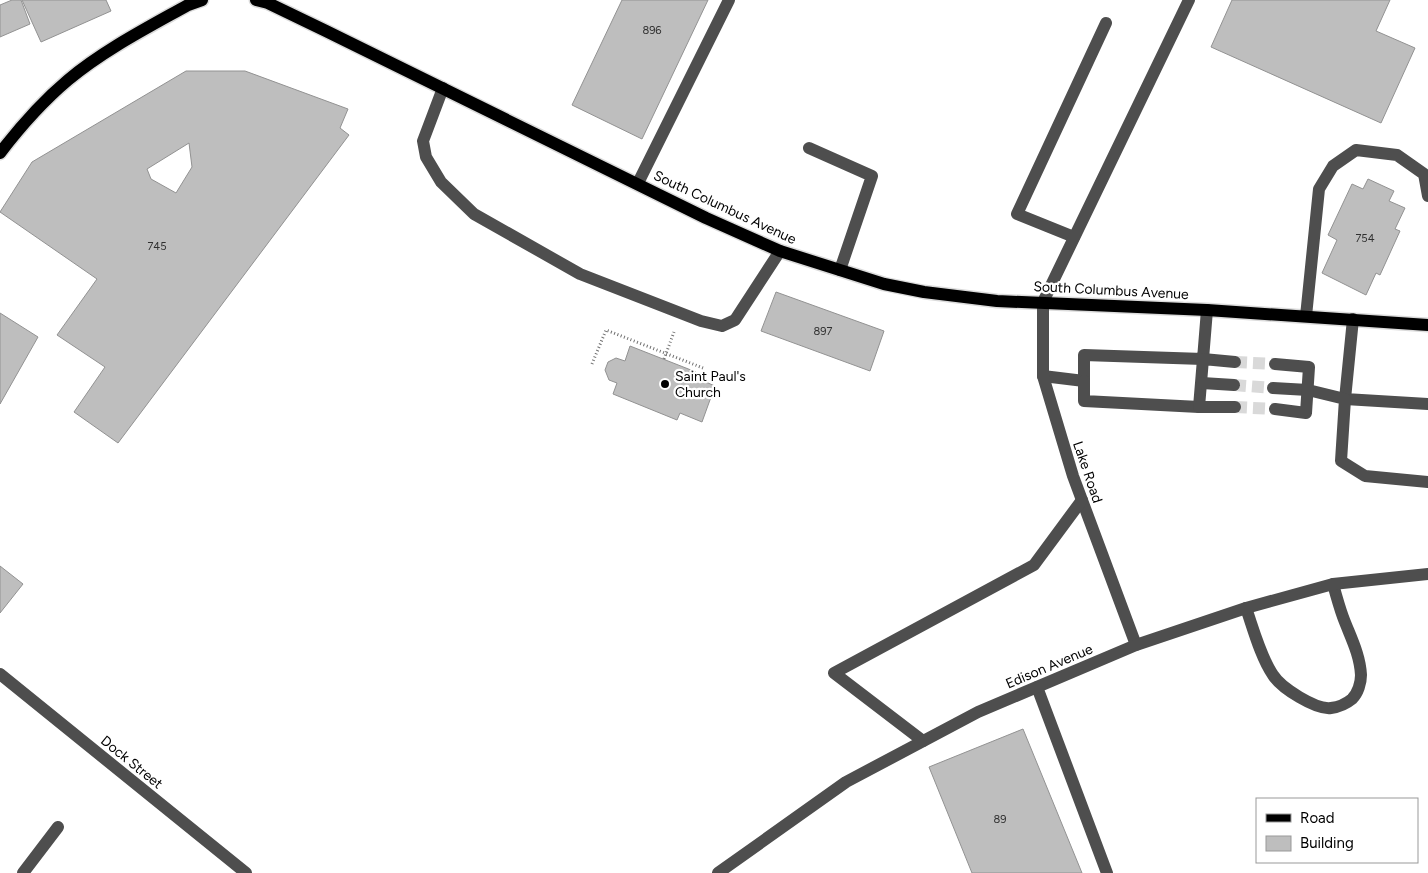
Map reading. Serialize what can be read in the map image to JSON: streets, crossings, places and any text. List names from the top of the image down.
{
  "streets": {
    "main road": ["South Columbus Avenue"],
    "street": ["Lake Road", "Edison Avenue", "Dock Street"]
  },
  "crossings": [
    ["South Columbus Avenue", "Lake Road"],
    ["Lake Road", "Edison Avenue"]
  ],
  "places": ["Saint Paul's Church"],
  "house_numbers": [
    "896",
    "754",
    "745",
    "897",
    "89"
  ],
  "legend": ["Road", "Building"]
}
